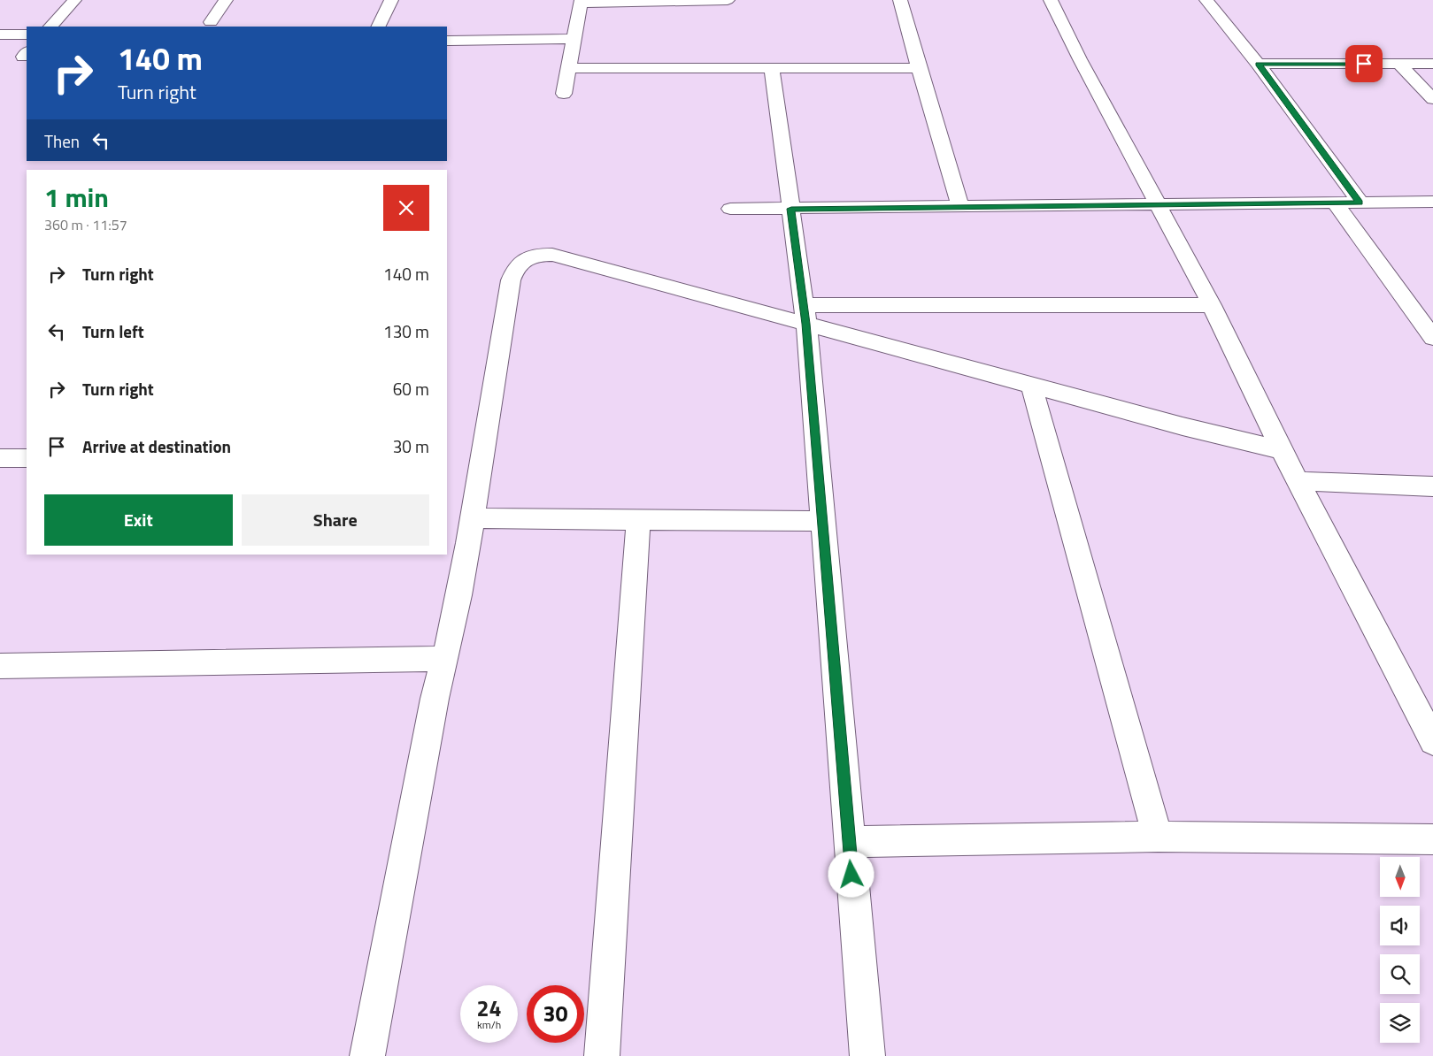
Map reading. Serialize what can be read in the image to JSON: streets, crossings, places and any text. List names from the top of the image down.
{
  "north": "bottom",
  "page": {
    "turn": ["140 m", "Turn right"],
    "then": "Then",
    "heading": ["1 min", "360 m · 11:57"],
    "list": [
      {
        "name": "Turn right",
        "value": "140 m"
      },
      {
        "name": "Turn left",
        "value": "130 m"
      },
      {
        "name": "Turn right",
        "value": "60 m"
      },
      {
        "name": "Arrive at destination",
        "value": "30 m"
      }
    ],
    "buttons": ["Exit", "Share"],
    "speed": "24 km/h",
    "limit": "30"
  }
}
